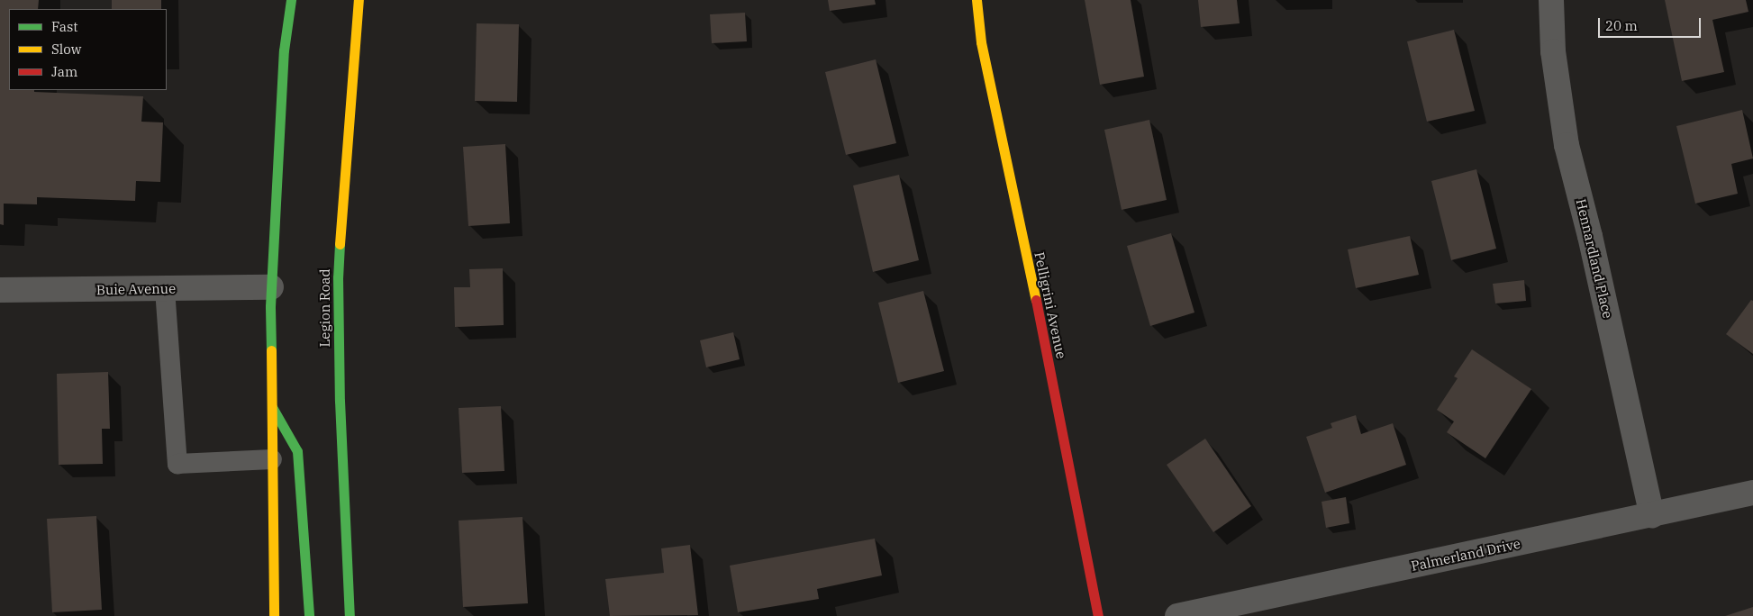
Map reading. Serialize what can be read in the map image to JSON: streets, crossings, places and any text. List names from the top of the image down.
{
  "streets": {
    "main road": ["Pelligrini Avenue", "Legion Road"],
    "street": ["Hennardland Place", "Buie Avenue", "Palmerland Drive"]
  },
  "crossings": [
    ["Hennardland Place", "Palmerland Drive"]
  ],
  "legend": ["Fast", "Slow", "Jam"],
  "scale_bar": "20 m"
}
